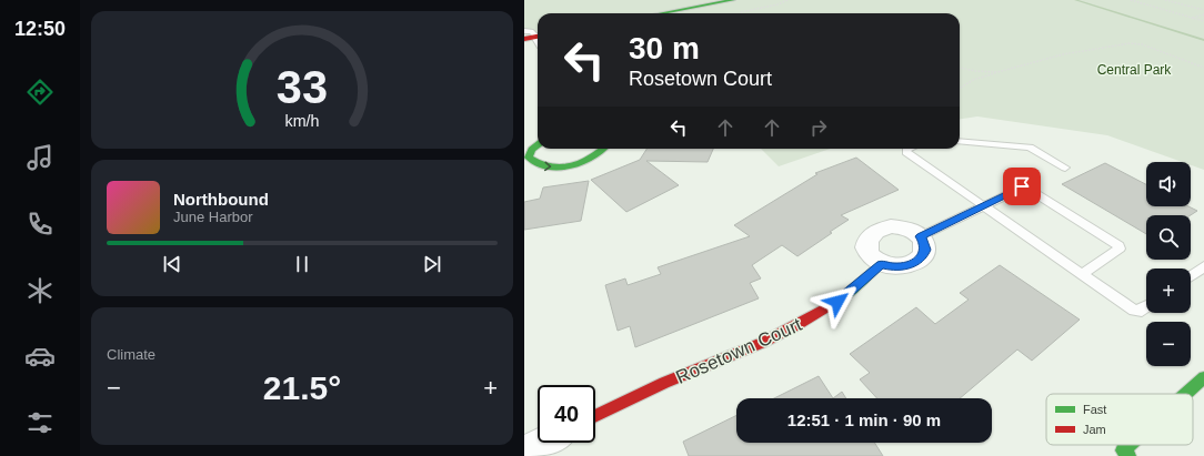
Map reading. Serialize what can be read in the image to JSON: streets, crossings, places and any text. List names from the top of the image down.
{
  "streets": {
    "street": ["Rosetown Court"]
  },
  "parks": ["Central Park"],
  "legend": ["Fast", "Jam"],
  "page": {
    "tabs": "12:50",
    "turn": ["30 m", "Rosetown Court"],
    "map_buttons": ["+", "−"],
    "song": ["Northbound", "June Harbor"],
    "tile": "Climate",
    "heat": ["−", "21.5°", "+"],
    "limit": "40",
    "trip": "12:51 · 1 min · 90 m",
    "gauge": ["33", "km/h"]
  }
}
